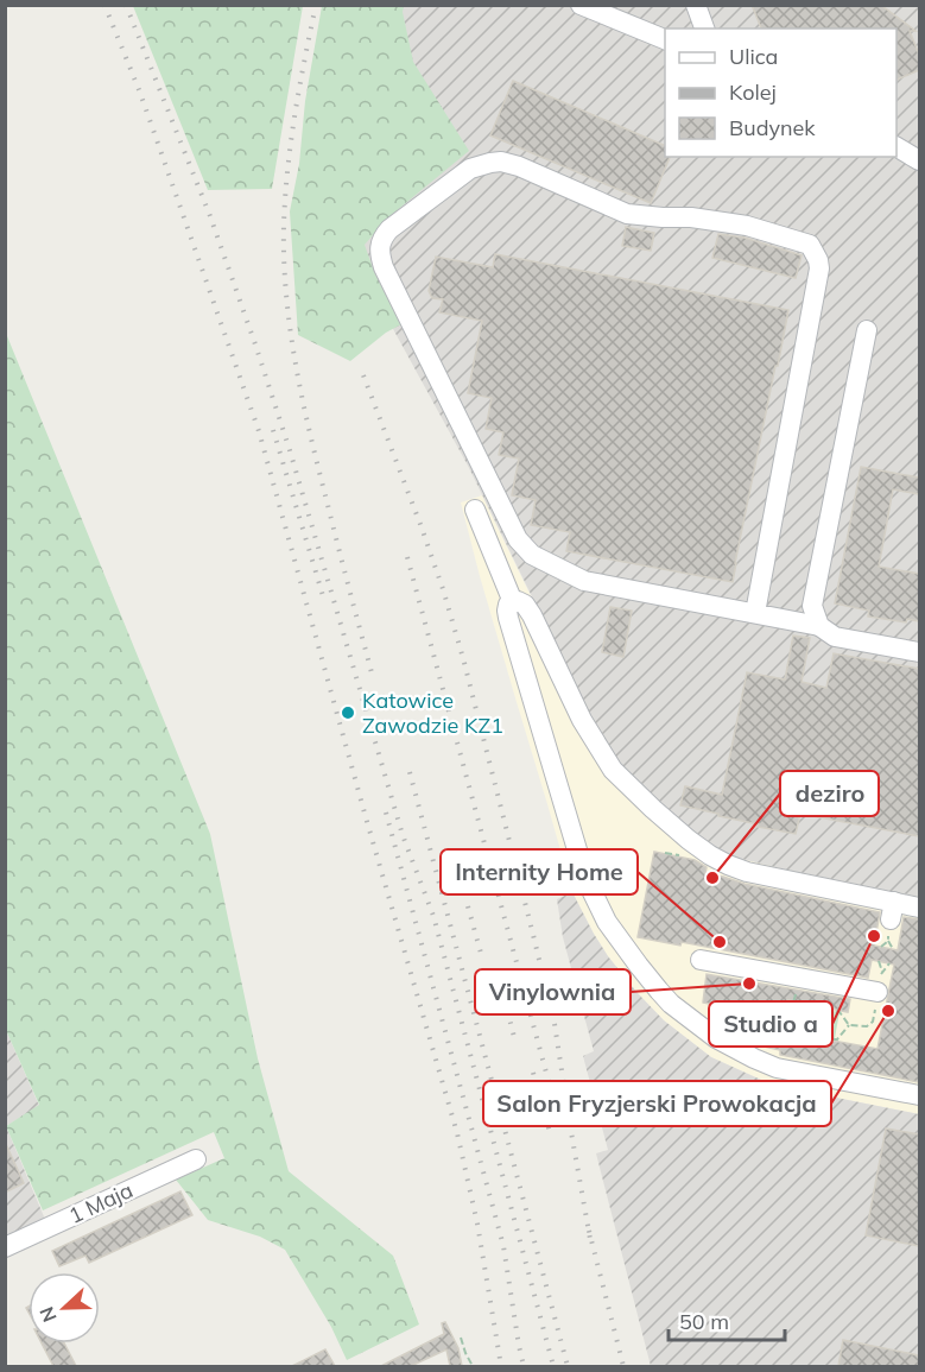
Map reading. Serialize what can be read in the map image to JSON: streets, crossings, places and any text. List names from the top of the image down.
{
  "streets": {
    "street": ["1 Maja"]
  },
  "places": [
    "Katowice Zawodzie KZ1",
    "deziro",
    "Studio a",
    "Internity Home",
    "Vinylownia",
    "Salon Fryzjerski Prowokacja"
  ],
  "legend": ["Ulica", "Kolej", "Budynek"],
  "scale_bar": "50 m",
  "north": "left"
}
